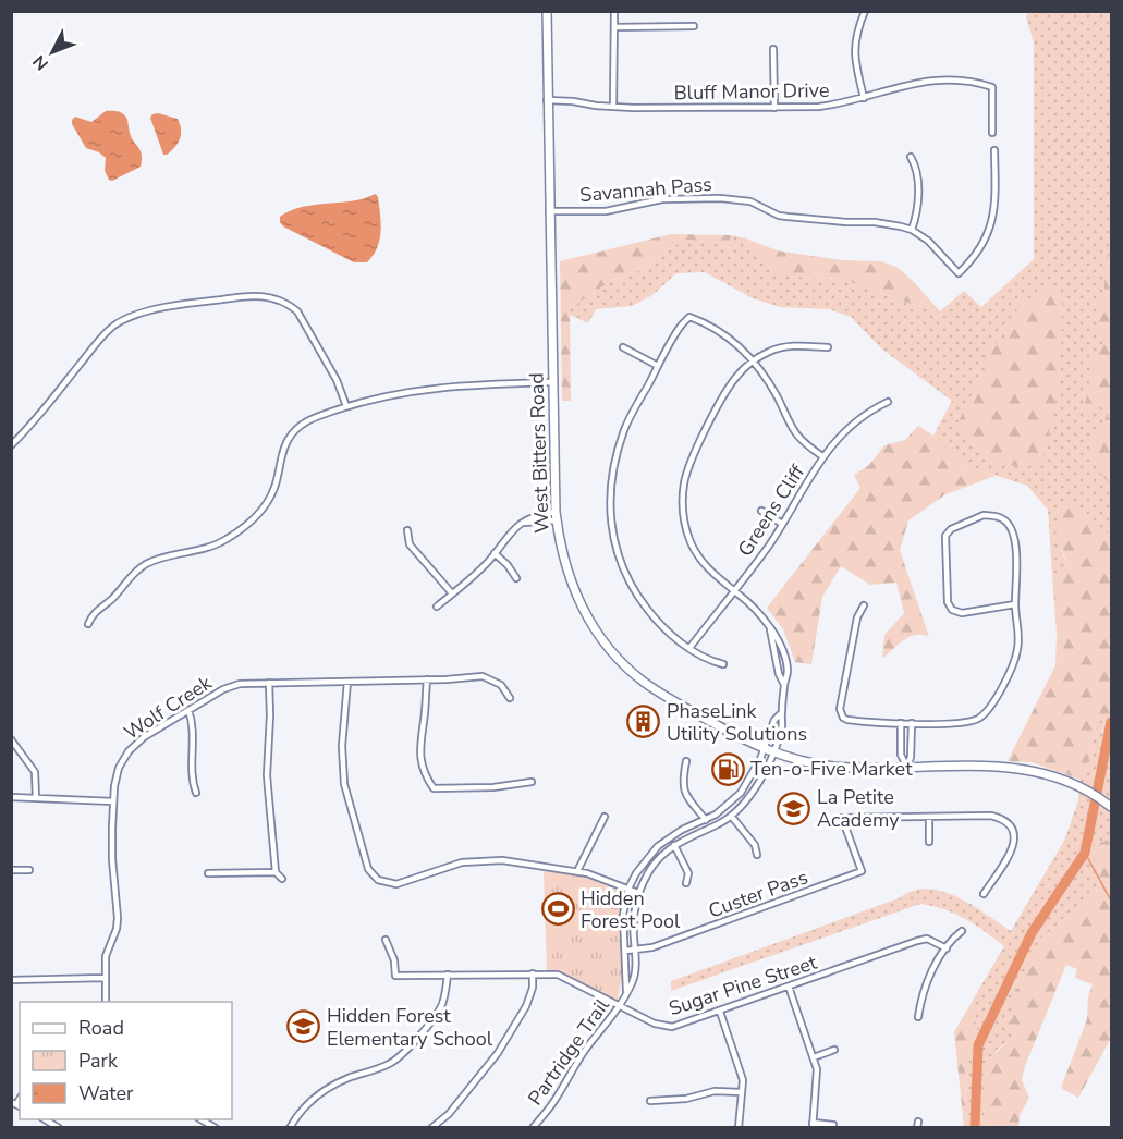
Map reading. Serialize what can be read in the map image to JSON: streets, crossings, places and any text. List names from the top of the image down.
{
  "streets": {
    "main road": ["West Bitters Road"],
    "street": [
      "Bluff Manor Drive",
      "Savannah Pass",
      "Greens Cliff",
      "Wolf Creek",
      "Custer Pass",
      "Sugar Pine Street",
      "Partridge Trail"
    ]
  },
  "crossings": [
    ["Bluff Manor Drive", "West Bitters Road"],
    ["Savannah Pass", "West Bitters Road"],
    ["West Bitters Road", "Partridge Trail"],
    ["Custer Pass", "Partridge Trail"],
    ["Sugar Pine Street", "Partridge Trail"]
  ],
  "places": {
    "building": ["PhaseLink Utility Solutions"],
    "fuel station": ["Ten-o-Five Market"],
    "school or university": ["La Petite Academy", "Hidden Forest Elementary School"],
    "sports": ["Hidden Forest Pool"]
  },
  "legend": ["Road", "Park", "Water"],
  "north": "bottom left"
}
